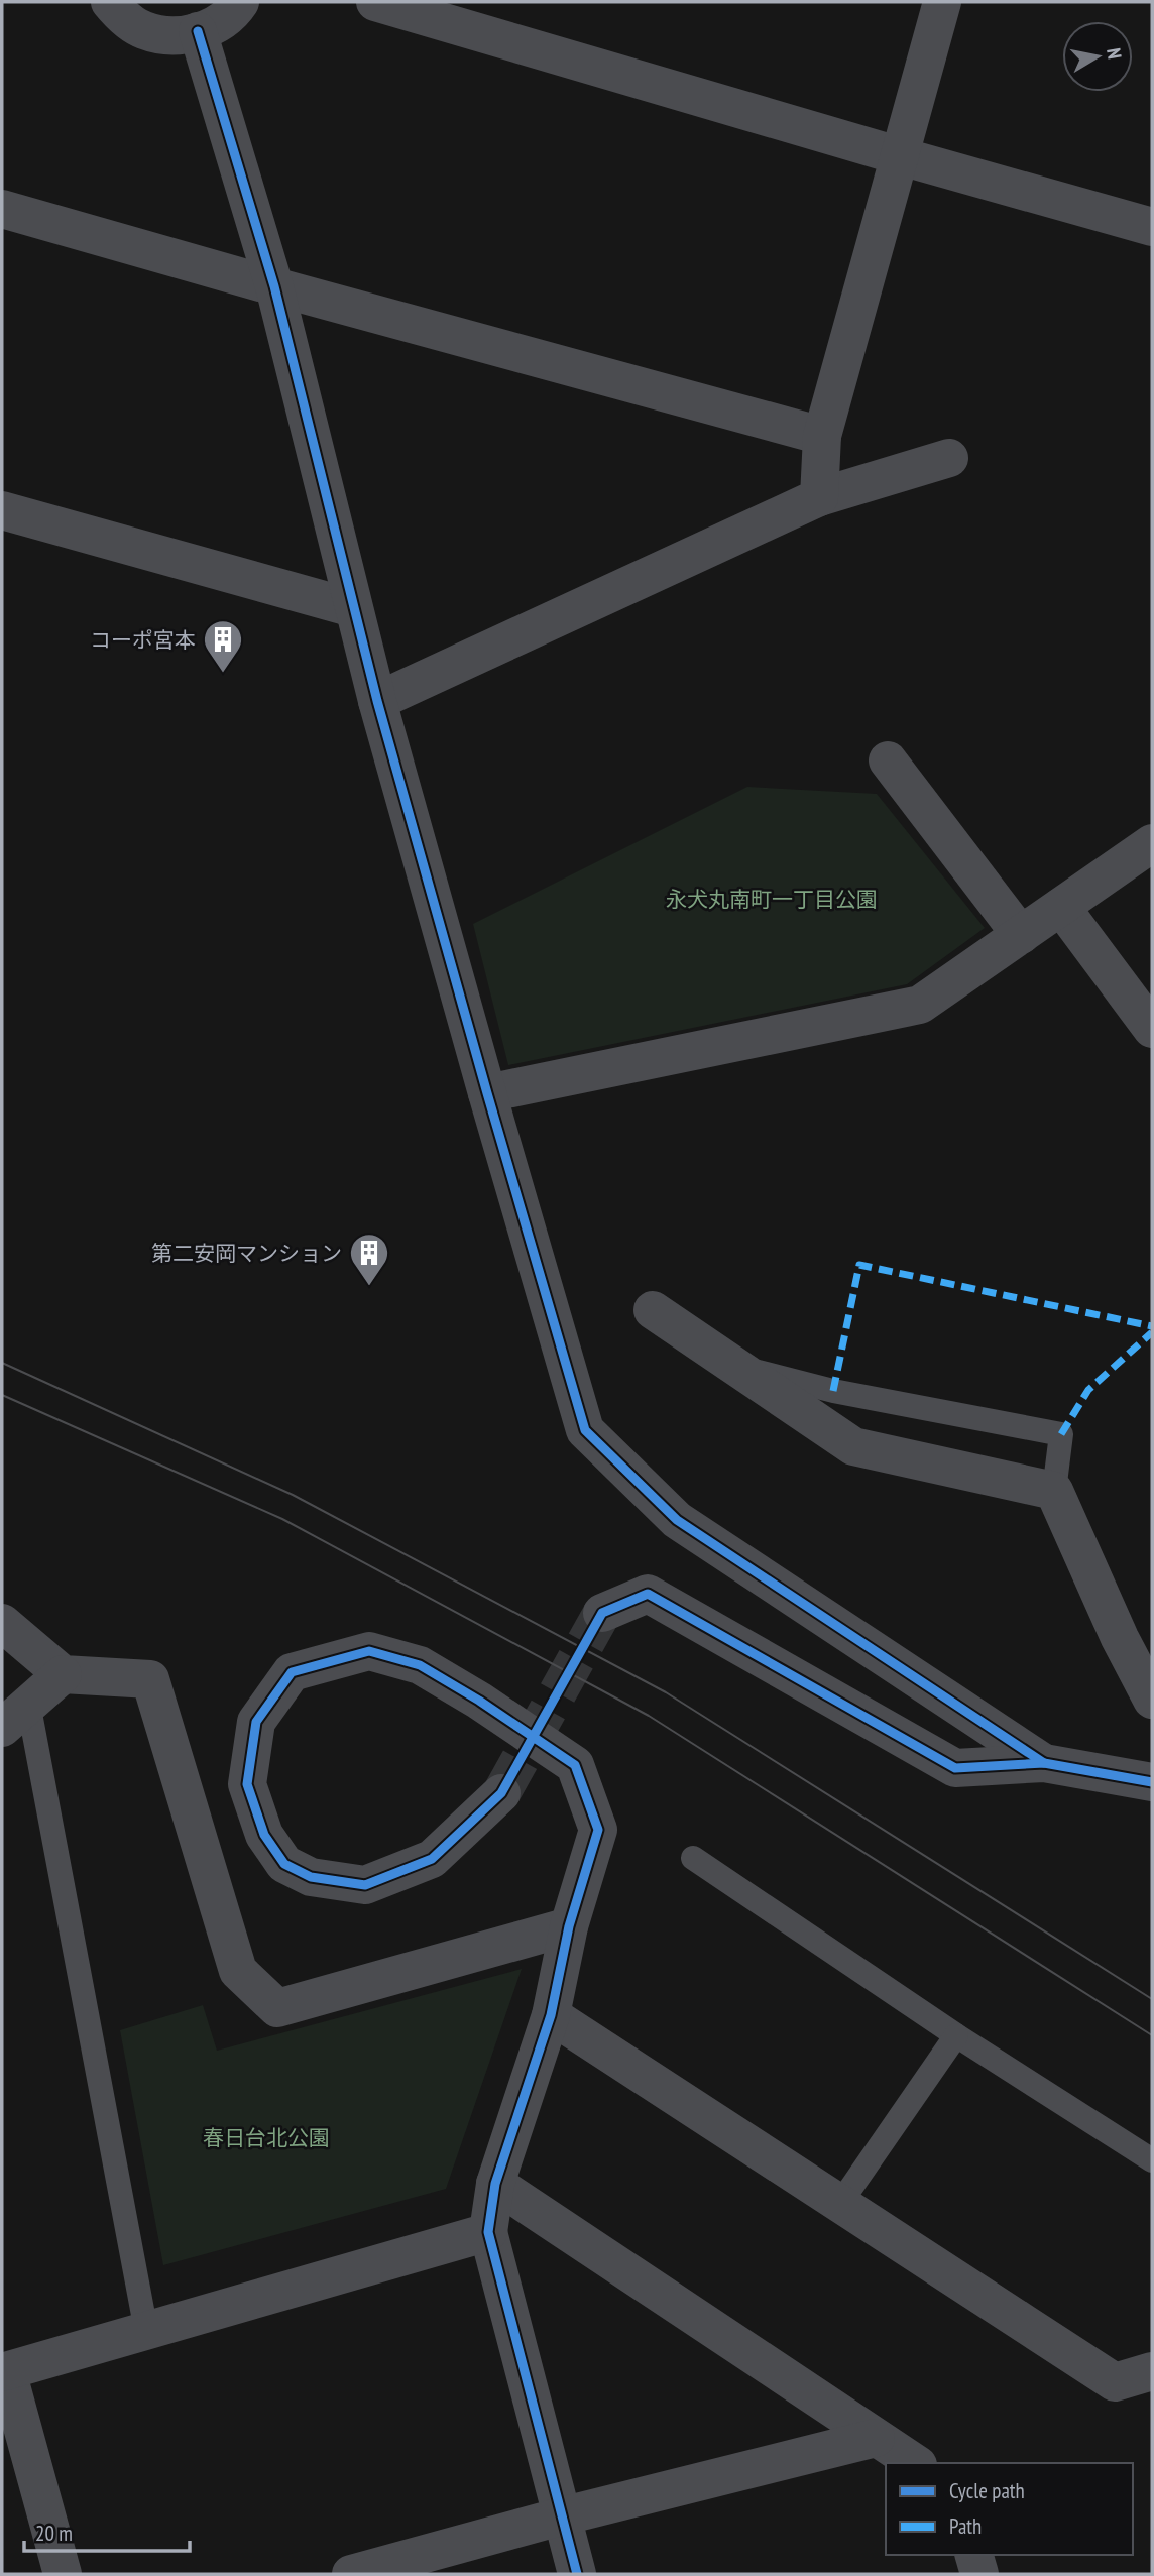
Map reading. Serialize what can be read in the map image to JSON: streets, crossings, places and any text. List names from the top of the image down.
{
  "parks": ["永犬丸南町一丁目公園", "春日台北公園"],
  "places": {
    "building": ["コーポ宮本", "第二安岡マンション"]
  },
  "legend": ["Cycle path", "Path"],
  "scale_bar": "20 m",
  "north": "right"
}
